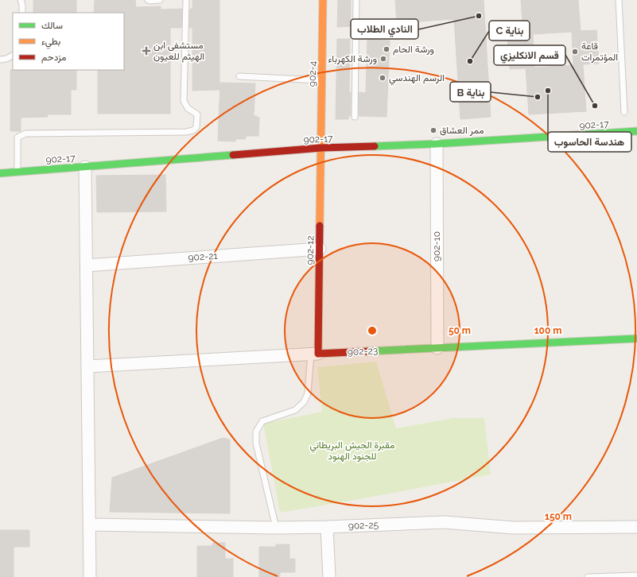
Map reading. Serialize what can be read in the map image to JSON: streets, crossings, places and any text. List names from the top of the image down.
{
  "streets": {
    "street": [
      "902-4",
      "902-17",
      "902-10",
      "902-12",
      "902-21",
      "902-23",
      "902-25"
    ]
  },
  "crossings": [
    ["902-4", "902-17"],
    ["902-4", "902-12"],
    ["902-17", "902-10"],
    ["902-17", "902-12"],
    ["902-10", "902-23"],
    ["902-12", "902-21"],
    ["902-12", "902-23"]
  ],
  "parks": ["مقبرة الجيش البريطاني للجنود الهنود"],
  "places": {
    "other": [
      "النادي الطلاب",
      "ورشة الحام",
      "قاعة المؤتمرات",
      "ورشة الكهرباء",
      "C بناية",
      "الرسم الهندسي",
      "هندسة الحاسوب",
      "B بناية",
      "قسم الانكليزي",
      "ممر العشاق"
    ],
    "health": ["مستشفى ابن الهيثم للعيون"]
  },
  "legend": ["سالك", "بطيء", "مزدحم"],
  "rings": ["50 m", "100 m", "150 m"]
}
